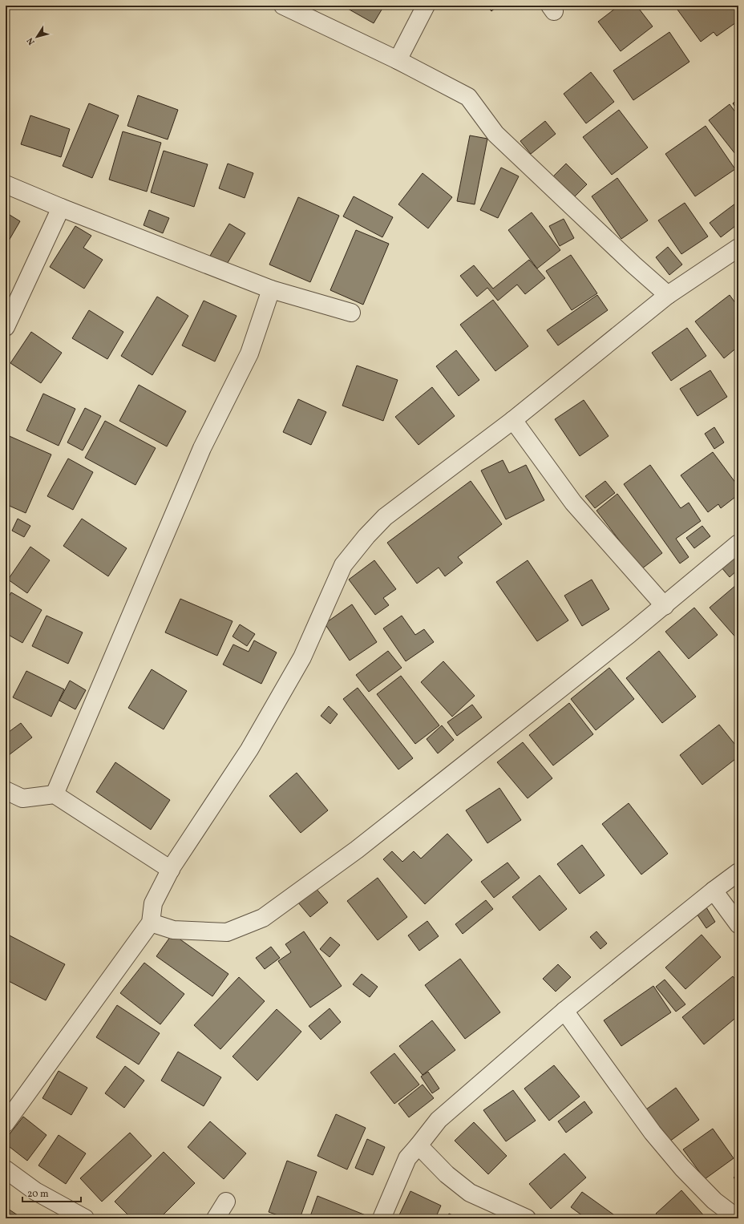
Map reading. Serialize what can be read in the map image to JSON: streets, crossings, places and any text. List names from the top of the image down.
{
  "scale_bar": "20 m",
  "north": "bottom left"
}
